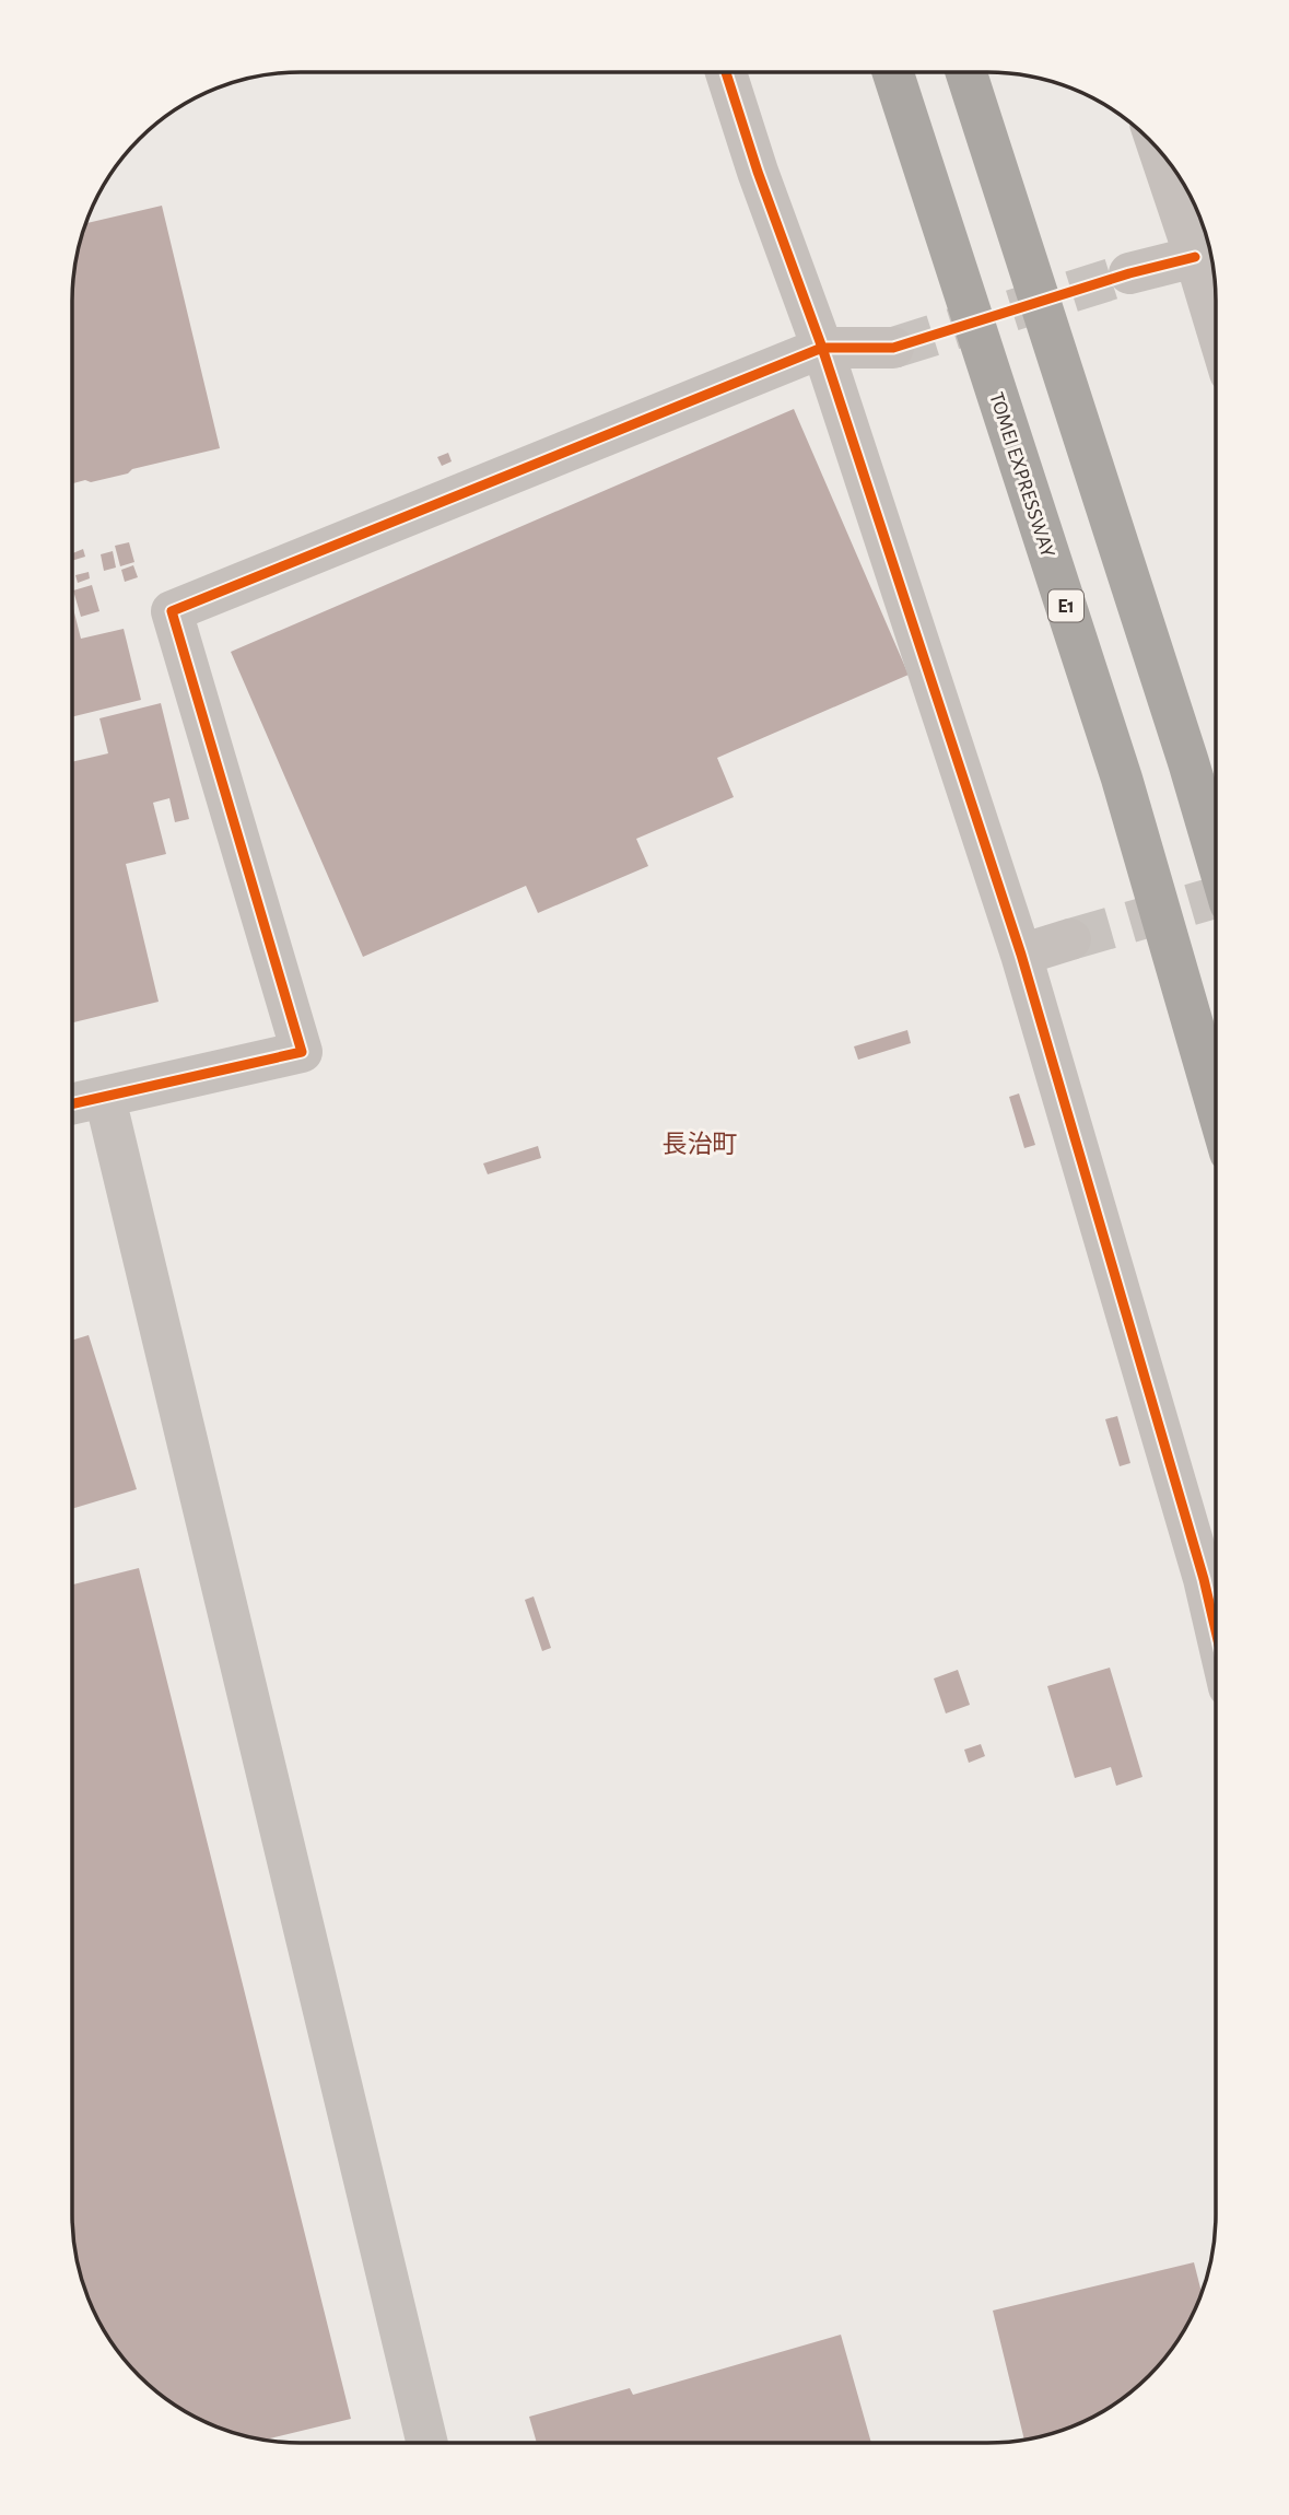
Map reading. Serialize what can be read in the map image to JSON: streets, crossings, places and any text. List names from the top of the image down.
{
  "streets": {
    "highway": ["TOMEI EXPRESSWAY", "E1"]
  },
  "districts": ["長治町"]
}
